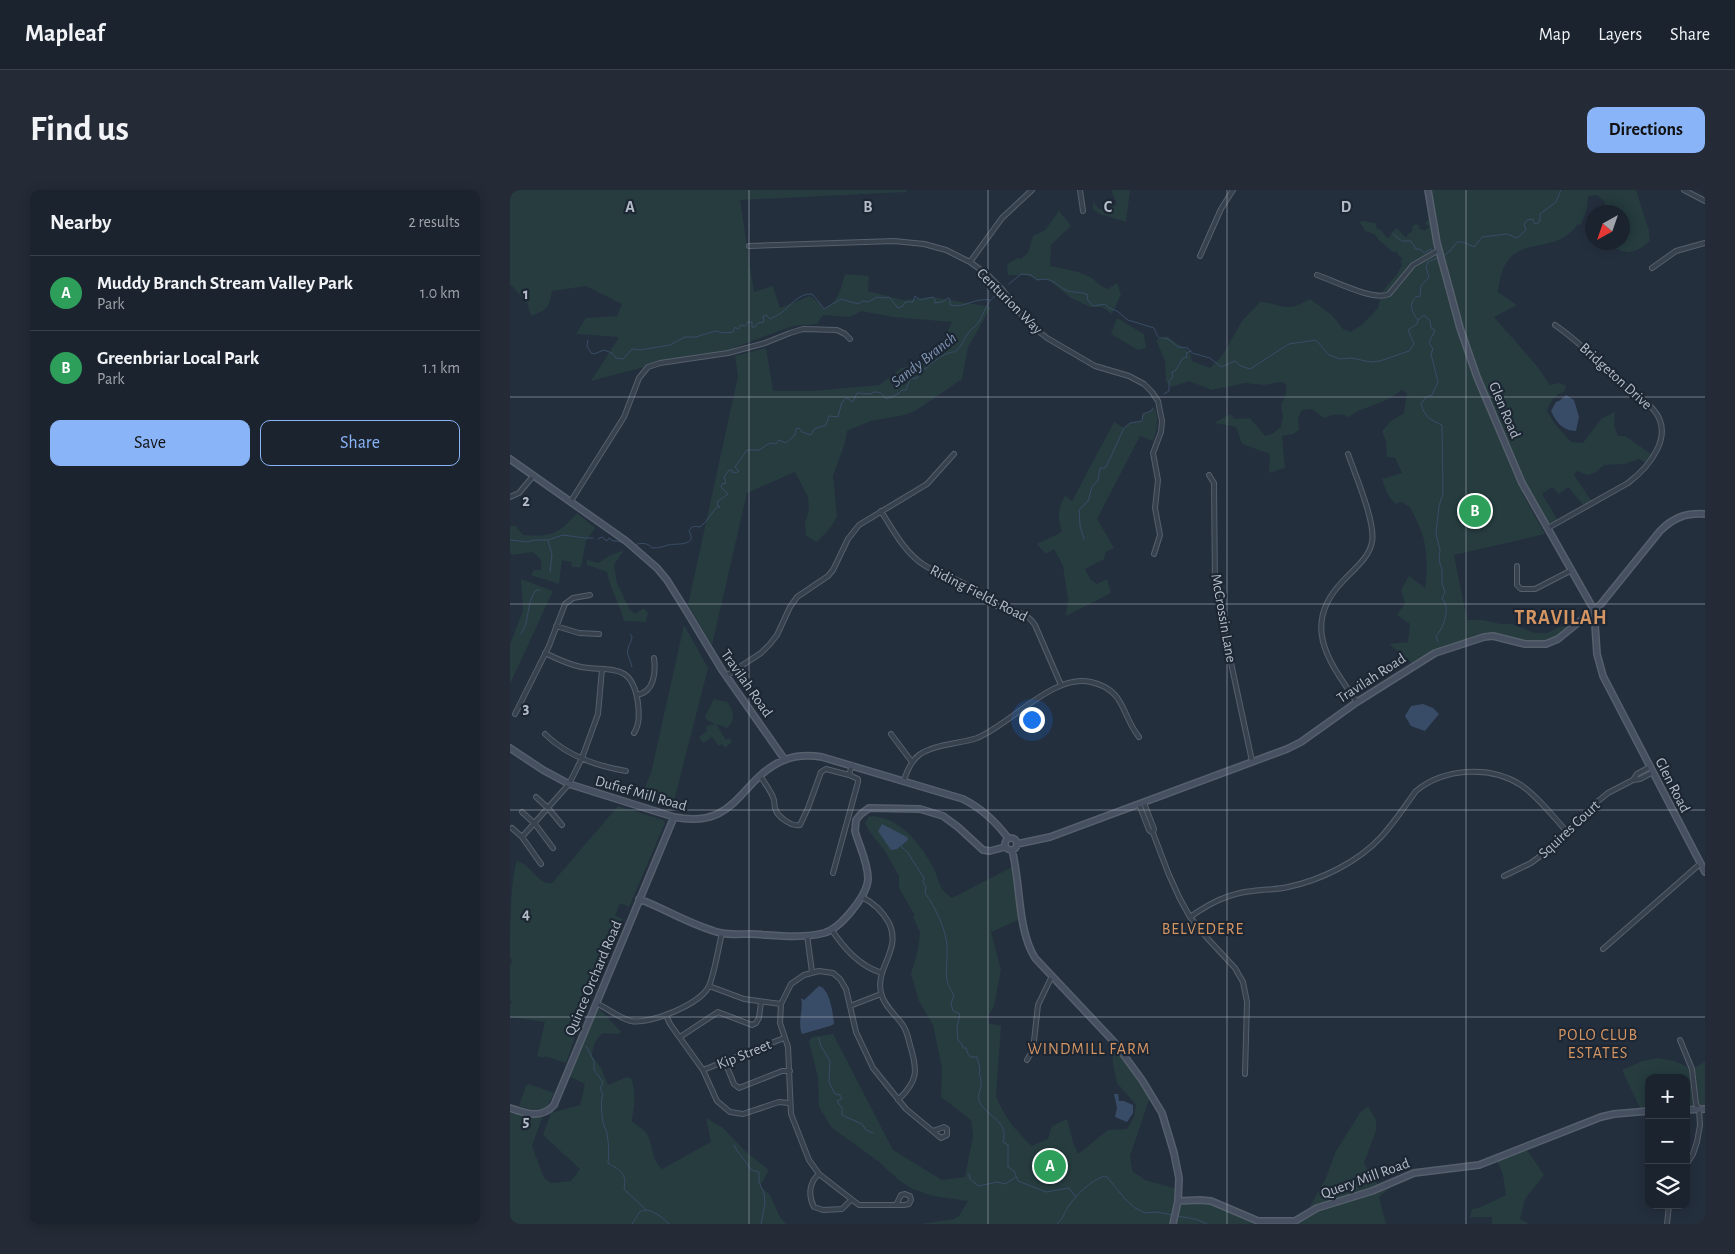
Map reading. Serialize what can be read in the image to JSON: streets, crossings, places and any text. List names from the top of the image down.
{
  "streets": {
    "main road": [
      "Glen Road",
      "Travilah Road",
      "Dufief Mill Road",
      "Quince Orchard Road",
      "Query Mill Road"
    ],
    "street": [
      "Centurion Way",
      "Bridgeton Drive",
      "Riding Fields Road",
      "McCrossin Lane",
      "Squires Court",
      "Kip Street"
    ]
  },
  "crossings": [
    ["Bridgeton Drive", "Glen Road"],
    ["Glen Road", "Travilah Road"],
    ["Glen Road", "Squires Court"],
    ["McCrossin Lane", "Travilah Road"],
    ["Travilah Road", "Dufief Mill Road"],
    ["Dufief Mill Road", "Quince Orchard Road"]
  ],
  "districts": [
    "TRAVILAH",
    "BELVEDERE",
    "POLO CLUB ESTATES",
    "WINDMILL FARM"
  ],
  "water": ["Sandy Branch"],
  "north": "bottom left",
  "page": {
    "header": "Mapleaf",
    "nav": ["Map", "Layers", "Share"],
    "buttons": [
      "Directions",
      ["Save", "Share"]
    ],
    "title": "Find us",
    "heading": ["Nearby", "2 results"],
    "list": [
      {
        "mark": "A",
        "name": "Muddy Branch Stream Valley Park",
        "note": "Park",
        "value": "1.0 km"
      },
      {
        "mark": "B",
        "name": "Greenbriar Local Park",
        "note": "Park",
        "value": "1.1 km"
      }
    ],
    "pins": ["B", "A"],
    "map_buttons": ["+", "−"]
  },
  "grid": {
    "columns": [
      "A",
      "B",
      "C",
      "D"
    ],
    "rows": [
      "1",
      "2",
      "3",
      "4",
      "5"
    ]
  }
}
